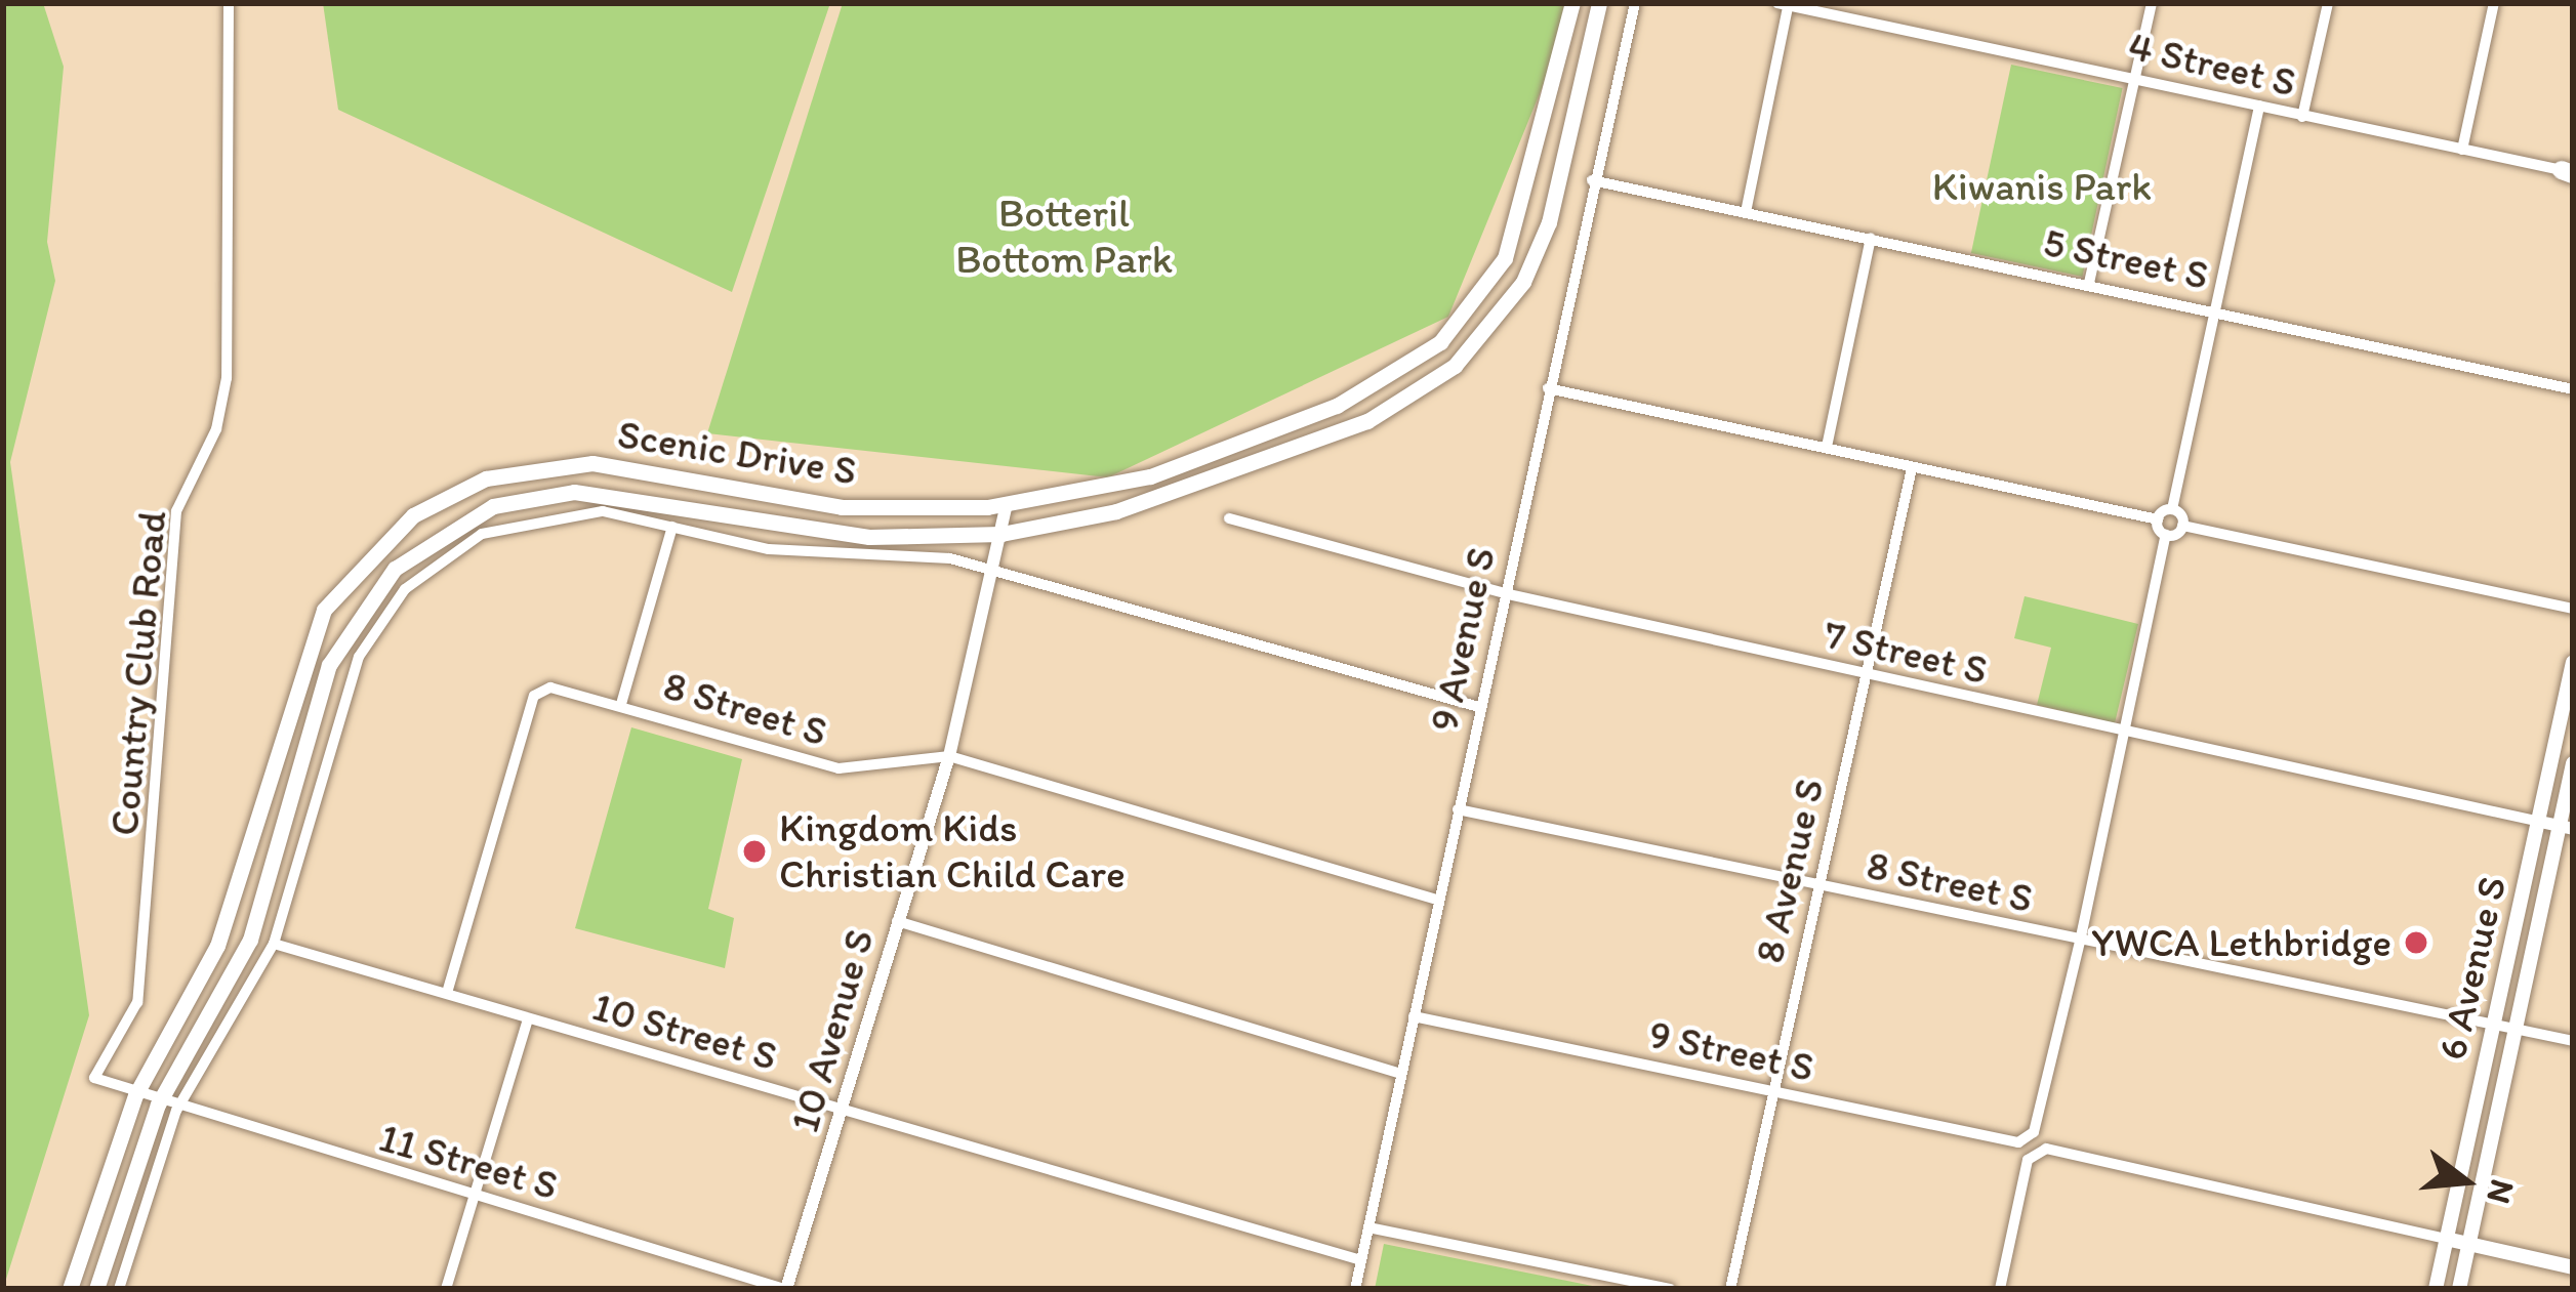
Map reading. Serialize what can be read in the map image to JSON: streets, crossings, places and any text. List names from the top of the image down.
{
  "streets": {
    "main road": ["Scenic Drive S", "6 Avenue S"],
    "street": [
      "4 Street S",
      "5 Street S",
      "9 Avenue S",
      "7 Street S",
      "Country Club Road",
      "8 Street S",
      "8 Avenue S",
      "10 Avenue S",
      "10 Street S",
      "9 Street S",
      "11 Street S"
    ]
  },
  "crossings": [
    ["5 Street S", "9 Avenue S"],
    ["Scenic Drive S", "9 Avenue S"],
    ["Scenic Drive S", "Country Club Road"],
    ["Scenic Drive S", "10 Avenue S"],
    ["Scenic Drive S", "10 Street S"],
    ["Scenic Drive S", "11 Street S"],
    ["9 Avenue S", "7 Street S"],
    ["9 Avenue S", "8 Street S"],
    ["9 Avenue S", "10 Street S"],
    ["9 Avenue S", "9 Street S"],
    ["7 Street S", "8 Avenue S"],
    ["7 Street S", "6 Avenue S"],
    ["Country Club Road", "11 Street S"],
    ["8 Street S", "8 Avenue S"],
    ["8 Street S", "6 Avenue S"],
    ["8 Street S", "10 Avenue S"],
    ["8 Street S", "10 Street S"],
    ["8 Street S", "9 Street S"],
    ["8 Avenue S", "9 Street S"],
    ["10 Avenue S", "10 Street S"],
    ["10 Avenue S", "11 Street S"]
  ],
  "parks": ["Kiwanis Park", "Botteril Bottom Park"],
  "places": ["Kingdom Kids Christian Child Care", "YWCA Lethbridge"],
  "north": "right"
}
